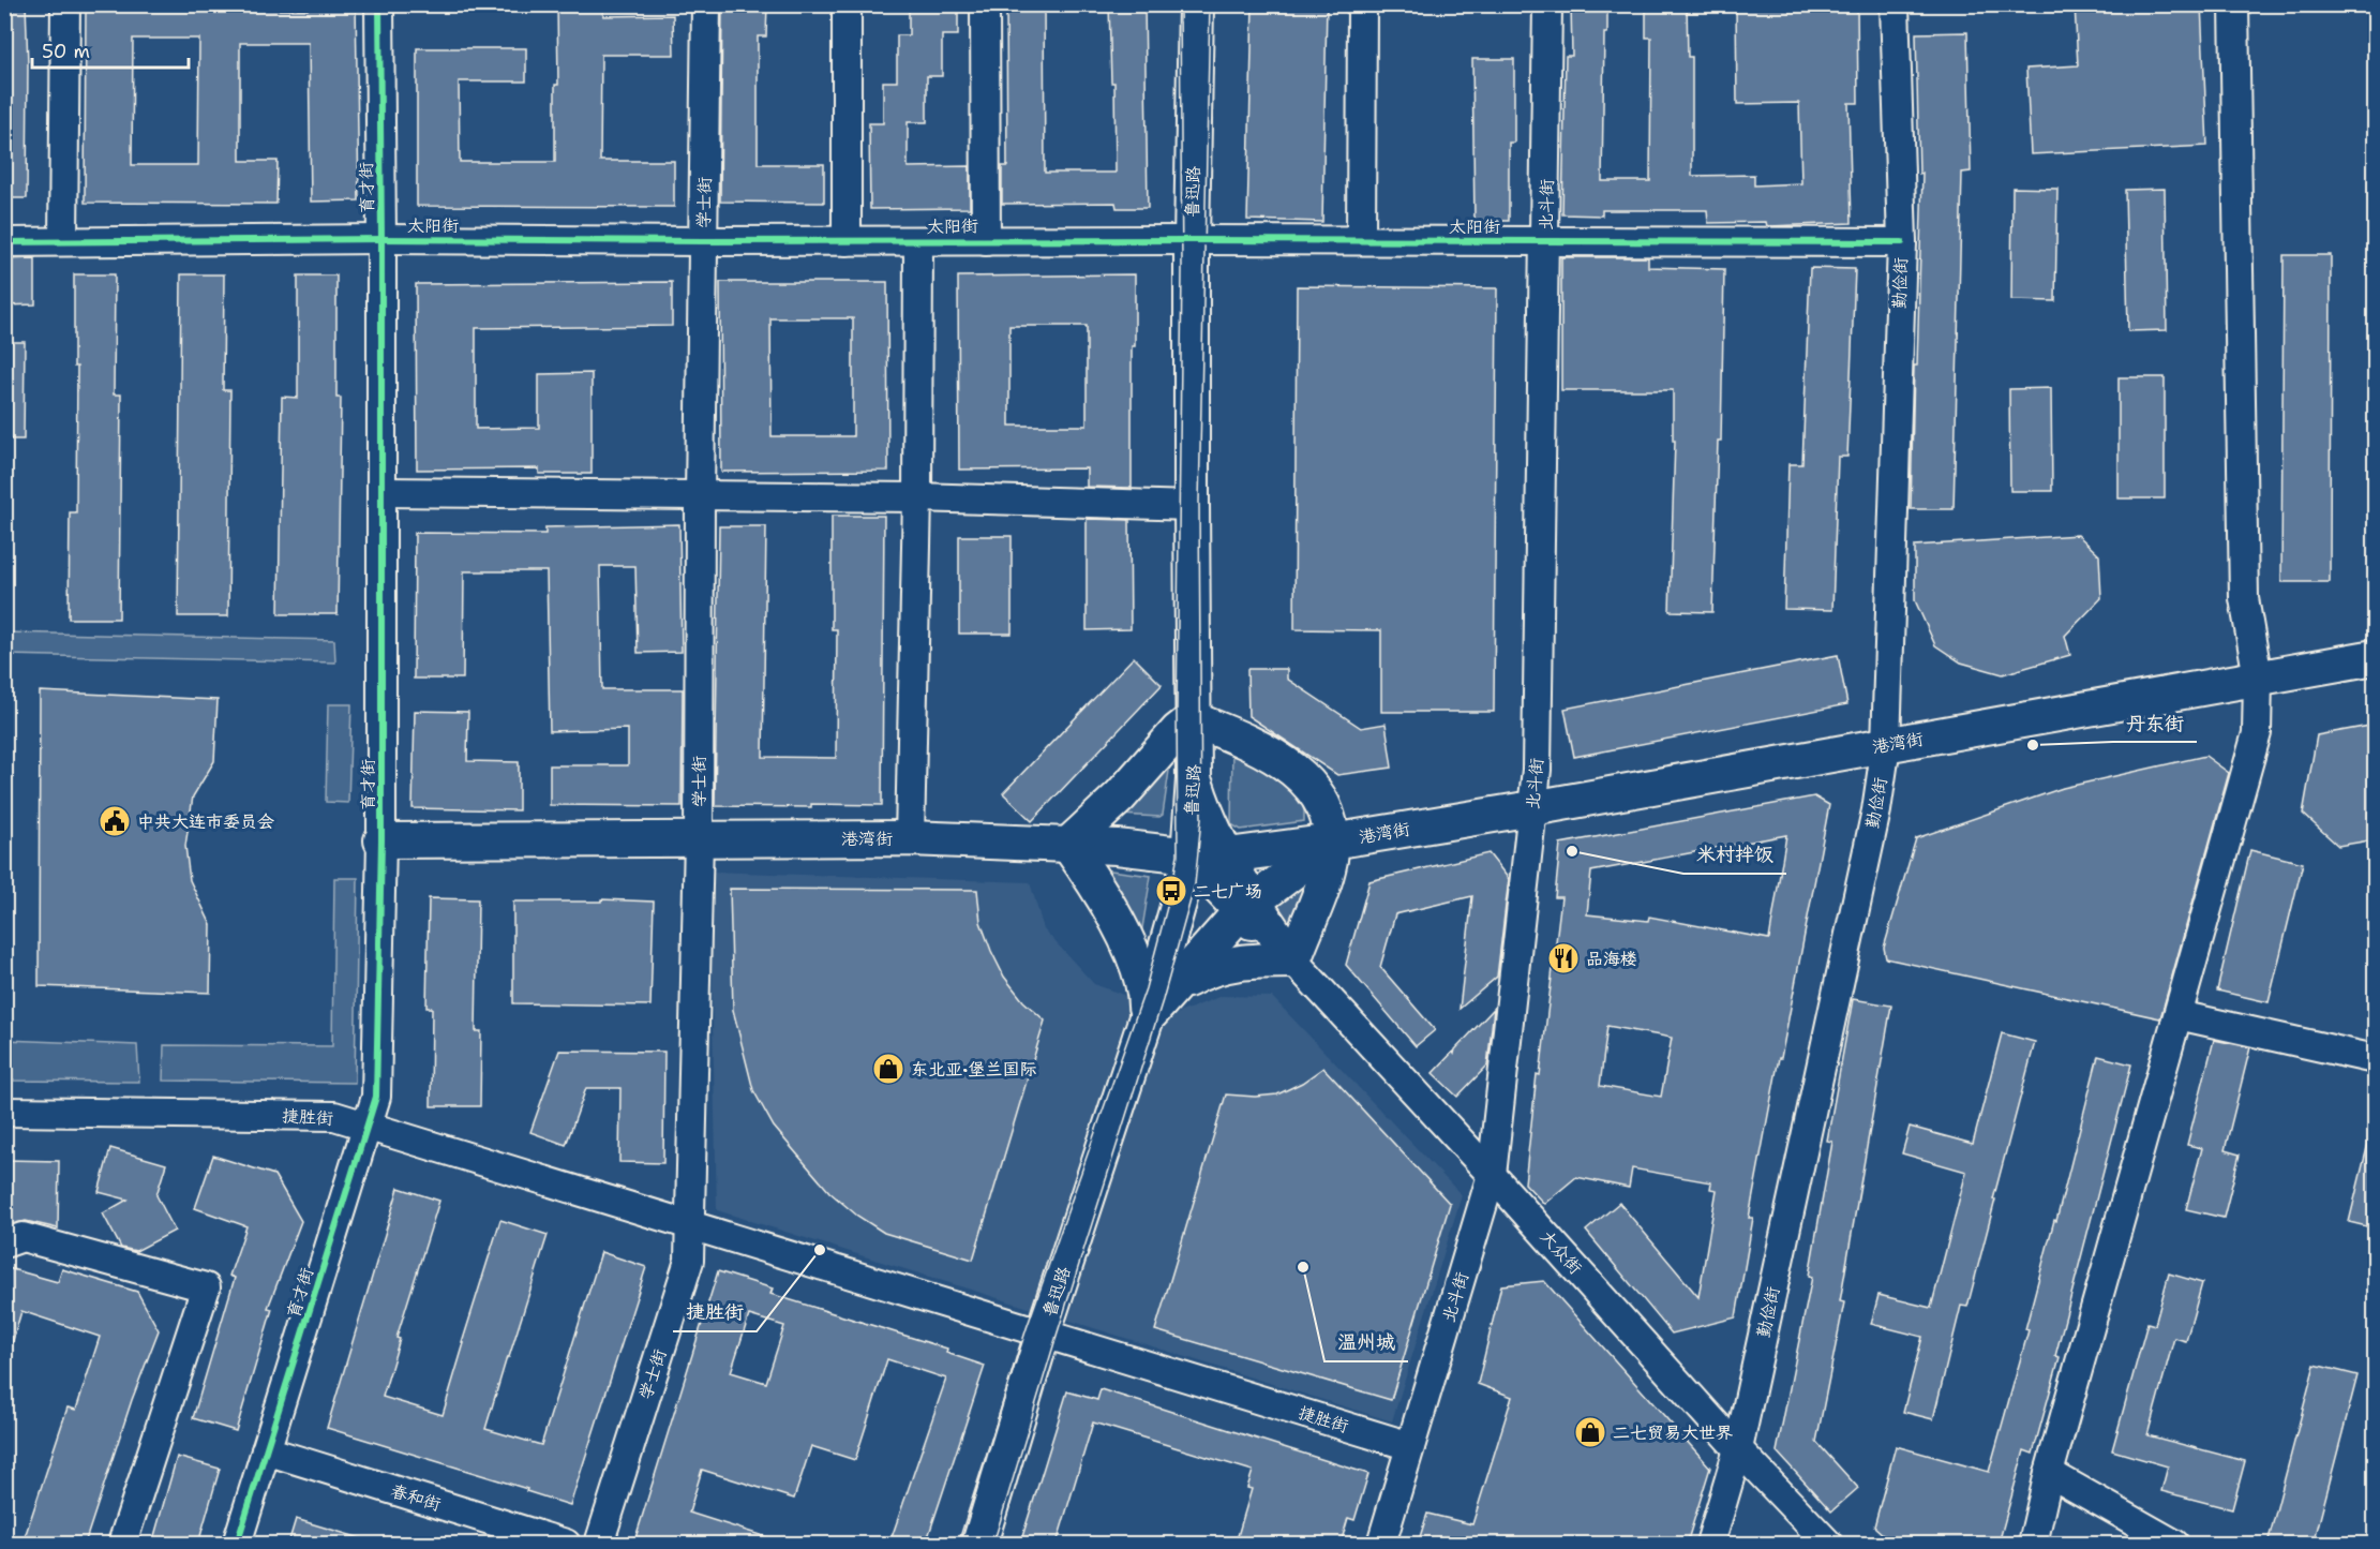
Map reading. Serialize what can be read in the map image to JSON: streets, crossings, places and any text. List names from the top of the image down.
{
  "streets": {
    "main road": ["鲁迅路", "港湾街"],
    "street": [
      "育才街",
      "学士街",
      "北斗街",
      "太阳街",
      "勤俭街",
      "捷胜街",
      "大众街",
      "春和街"
    ]
  },
  "crossings": [
    ["育才街", "太阳街"],
    ["育才街", "港湾街"],
    ["育才街", "捷胜街"],
    ["育才街", "春和街"],
    ["鲁迅路", "太阳街"],
    ["鲁迅路", "港湾街"],
    ["鲁迅路", "捷胜街"],
    ["学士街", "太阳街"],
    ["学士街", "港湾街"],
    ["学士街", "捷胜街"],
    ["北斗街", "太阳街"],
    ["北斗街", "港湾街"],
    ["北斗街", "捷胜街"],
    ["北斗街", "大众街"],
    ["太阳街", "勤俭街"],
    ["勤俭街", "港湾街"],
    ["勤俭街", "大众街"]
  ],
  "places": {
    "other": [
      "丹东街",
      "米村拌饭",
      "捷胜街",
      "温州城"
    ],
    "public building": ["中共大连市委员会"],
    "bus stop": ["二七广场"],
    "restaurant": ["品海楼"],
    "shop": ["东北亚·堡兰国际", "二七贸易大世界"]
  },
  "scale_bar": "50 m"
}
